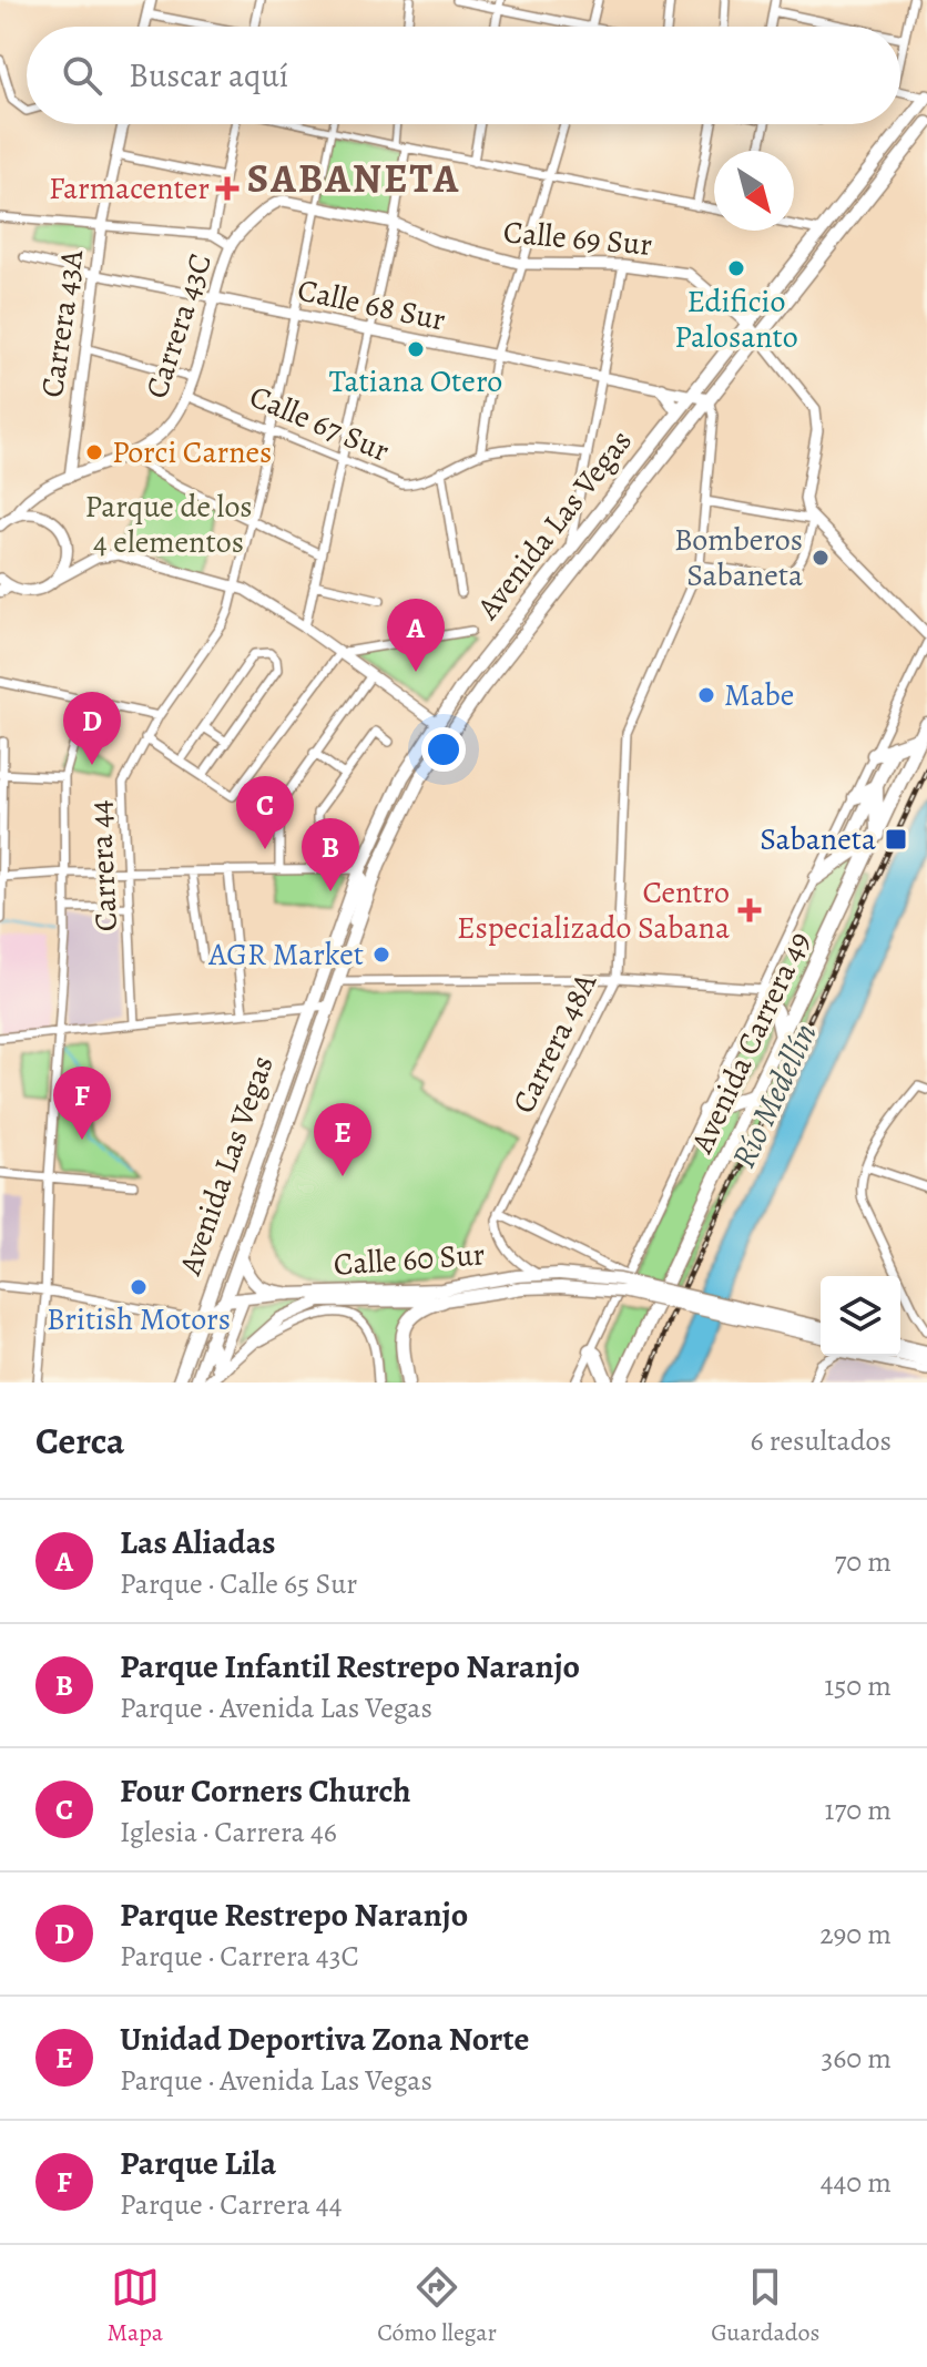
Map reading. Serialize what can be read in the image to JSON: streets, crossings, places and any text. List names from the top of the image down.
{
  "streets": {
    "highway": ["Avenida Carrera 49"],
    "main road": ["Avenida Las Vegas", "Calle 60 Sur"],
    "street": [
      "Calle 69 Sur",
      "Calle 68 Sur",
      "Carrera 43A",
      "Carrera 43C",
      "Calle 67 Sur",
      "Carrera 44",
      "Carrera 48A"
    ]
  },
  "crossings": [
    ["Calle 69 Sur", "Carrera 43C"],
    ["Calle 69 Sur", "Avenida Las Vegas"],
    ["Calle 69 Sur", "Carrera 44"],
    ["Calle 68 Sur", "Carrera 43A"],
    ["Calle 68 Sur", "Carrera 43C"],
    ["Calle 68 Sur", "Avenida Las Vegas"],
    ["Calle 68 Sur", "Carrera 44"],
    ["Calle 68 Sur", "Carrera 48A"],
    ["Carrera 43A", "Carrera 43C"],
    ["Carrera 43C", "Calle 67 Sur"],
    ["Calle 67 Sur", "Carrera 44"],
    ["Avenida Las Vegas", "Carrera 48A"],
    ["Avenida Las Vegas", "Calle 60 Sur"]
  ],
  "districts": ["SABANETA"],
  "water": ["Río Medellín"],
  "parks": ["Parque de los 4 elementos"],
  "places": {
    "health": ["Farmacenter", "Centro Especializado Sabana"],
    "other": [
      "Edificio Palosanto",
      "Tatiana Otero",
      "Porci Carnes",
      "Bomberos Sabaneta",
      "Mabe",
      "AGR Market",
      "British Motors"
    ],
    "transit": ["Sabaneta"]
  },
  "north": "bottom right",
  "page": {
    "search": "Buscar aquí",
    "pins": [
      "A",
      "D",
      "C",
      "B",
      "F",
      "E"
    ],
    "heading": ["Cerca", "6 resultados"],
    "list": [
      {
        "mark": "A",
        "name": "Las Aliadas",
        "note": "Parque · Calle 65 Sur",
        "value": "70 m"
      },
      {
        "mark": "B",
        "name": "Parque Infantil Restrepo Naranjo",
        "note": "Parque · Avenida Las Vegas",
        "value": "150 m"
      },
      {
        "mark": "C",
        "name": "Four Corners Church",
        "note": "Iglesia · Carrera 46",
        "value": "170 m"
      },
      {
        "mark": "D",
        "name": "Parque Restrepo Naranjo",
        "note": "Parque · Carrera 43C",
        "value": "290 m"
      },
      {
        "mark": "E",
        "name": "Unidad Deportiva Zona Norte",
        "note": "Parque · Avenida Las Vegas",
        "value": "360 m"
      },
      {
        "mark": "F",
        "name": "Parque Lila",
        "note": "Parque · Carrera 44",
        "value": "440 m"
      }
    ],
    "nav": ["Mapa", "Cómo llegar", "Guardados"]
  }
}
